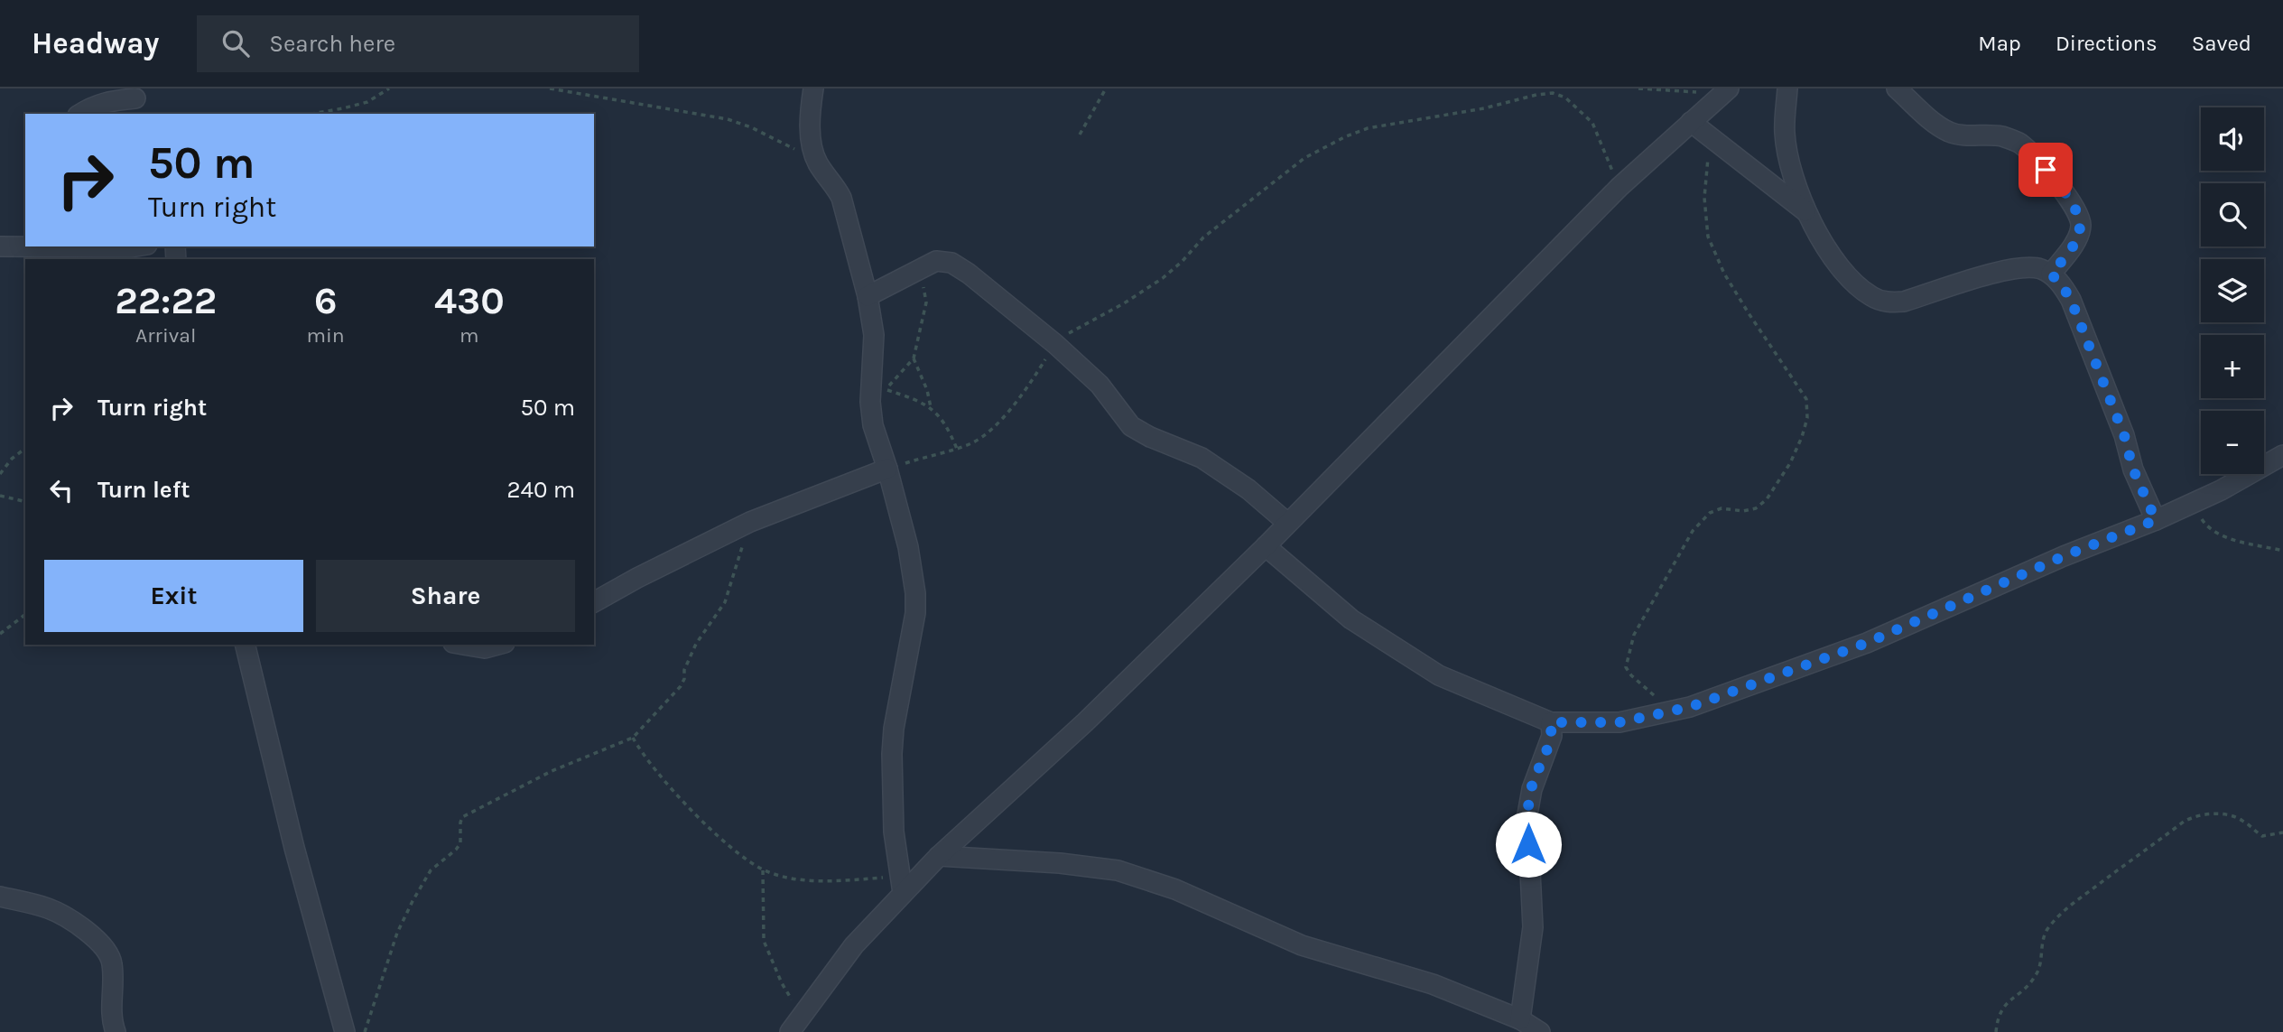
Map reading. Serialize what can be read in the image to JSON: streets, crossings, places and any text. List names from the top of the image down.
{
  "page": {
    "header": "Headway",
    "search": "Search here",
    "nav": ["Map", "Directions", "Saved"],
    "map_buttons": ["+", "−"],
    "turn": ["50 m", "Turn right"],
    "eta": [
      "22:22",
      "Arrival",
      "6",
      "min",
      "430",
      "m"
    ],
    "list": [
      {
        "name": "Turn right",
        "value": "50 m"
      },
      {
        "name": "Turn left",
        "value": "240 m"
      }
    ],
    "buttons": ["Exit", "Share"]
  }
}
